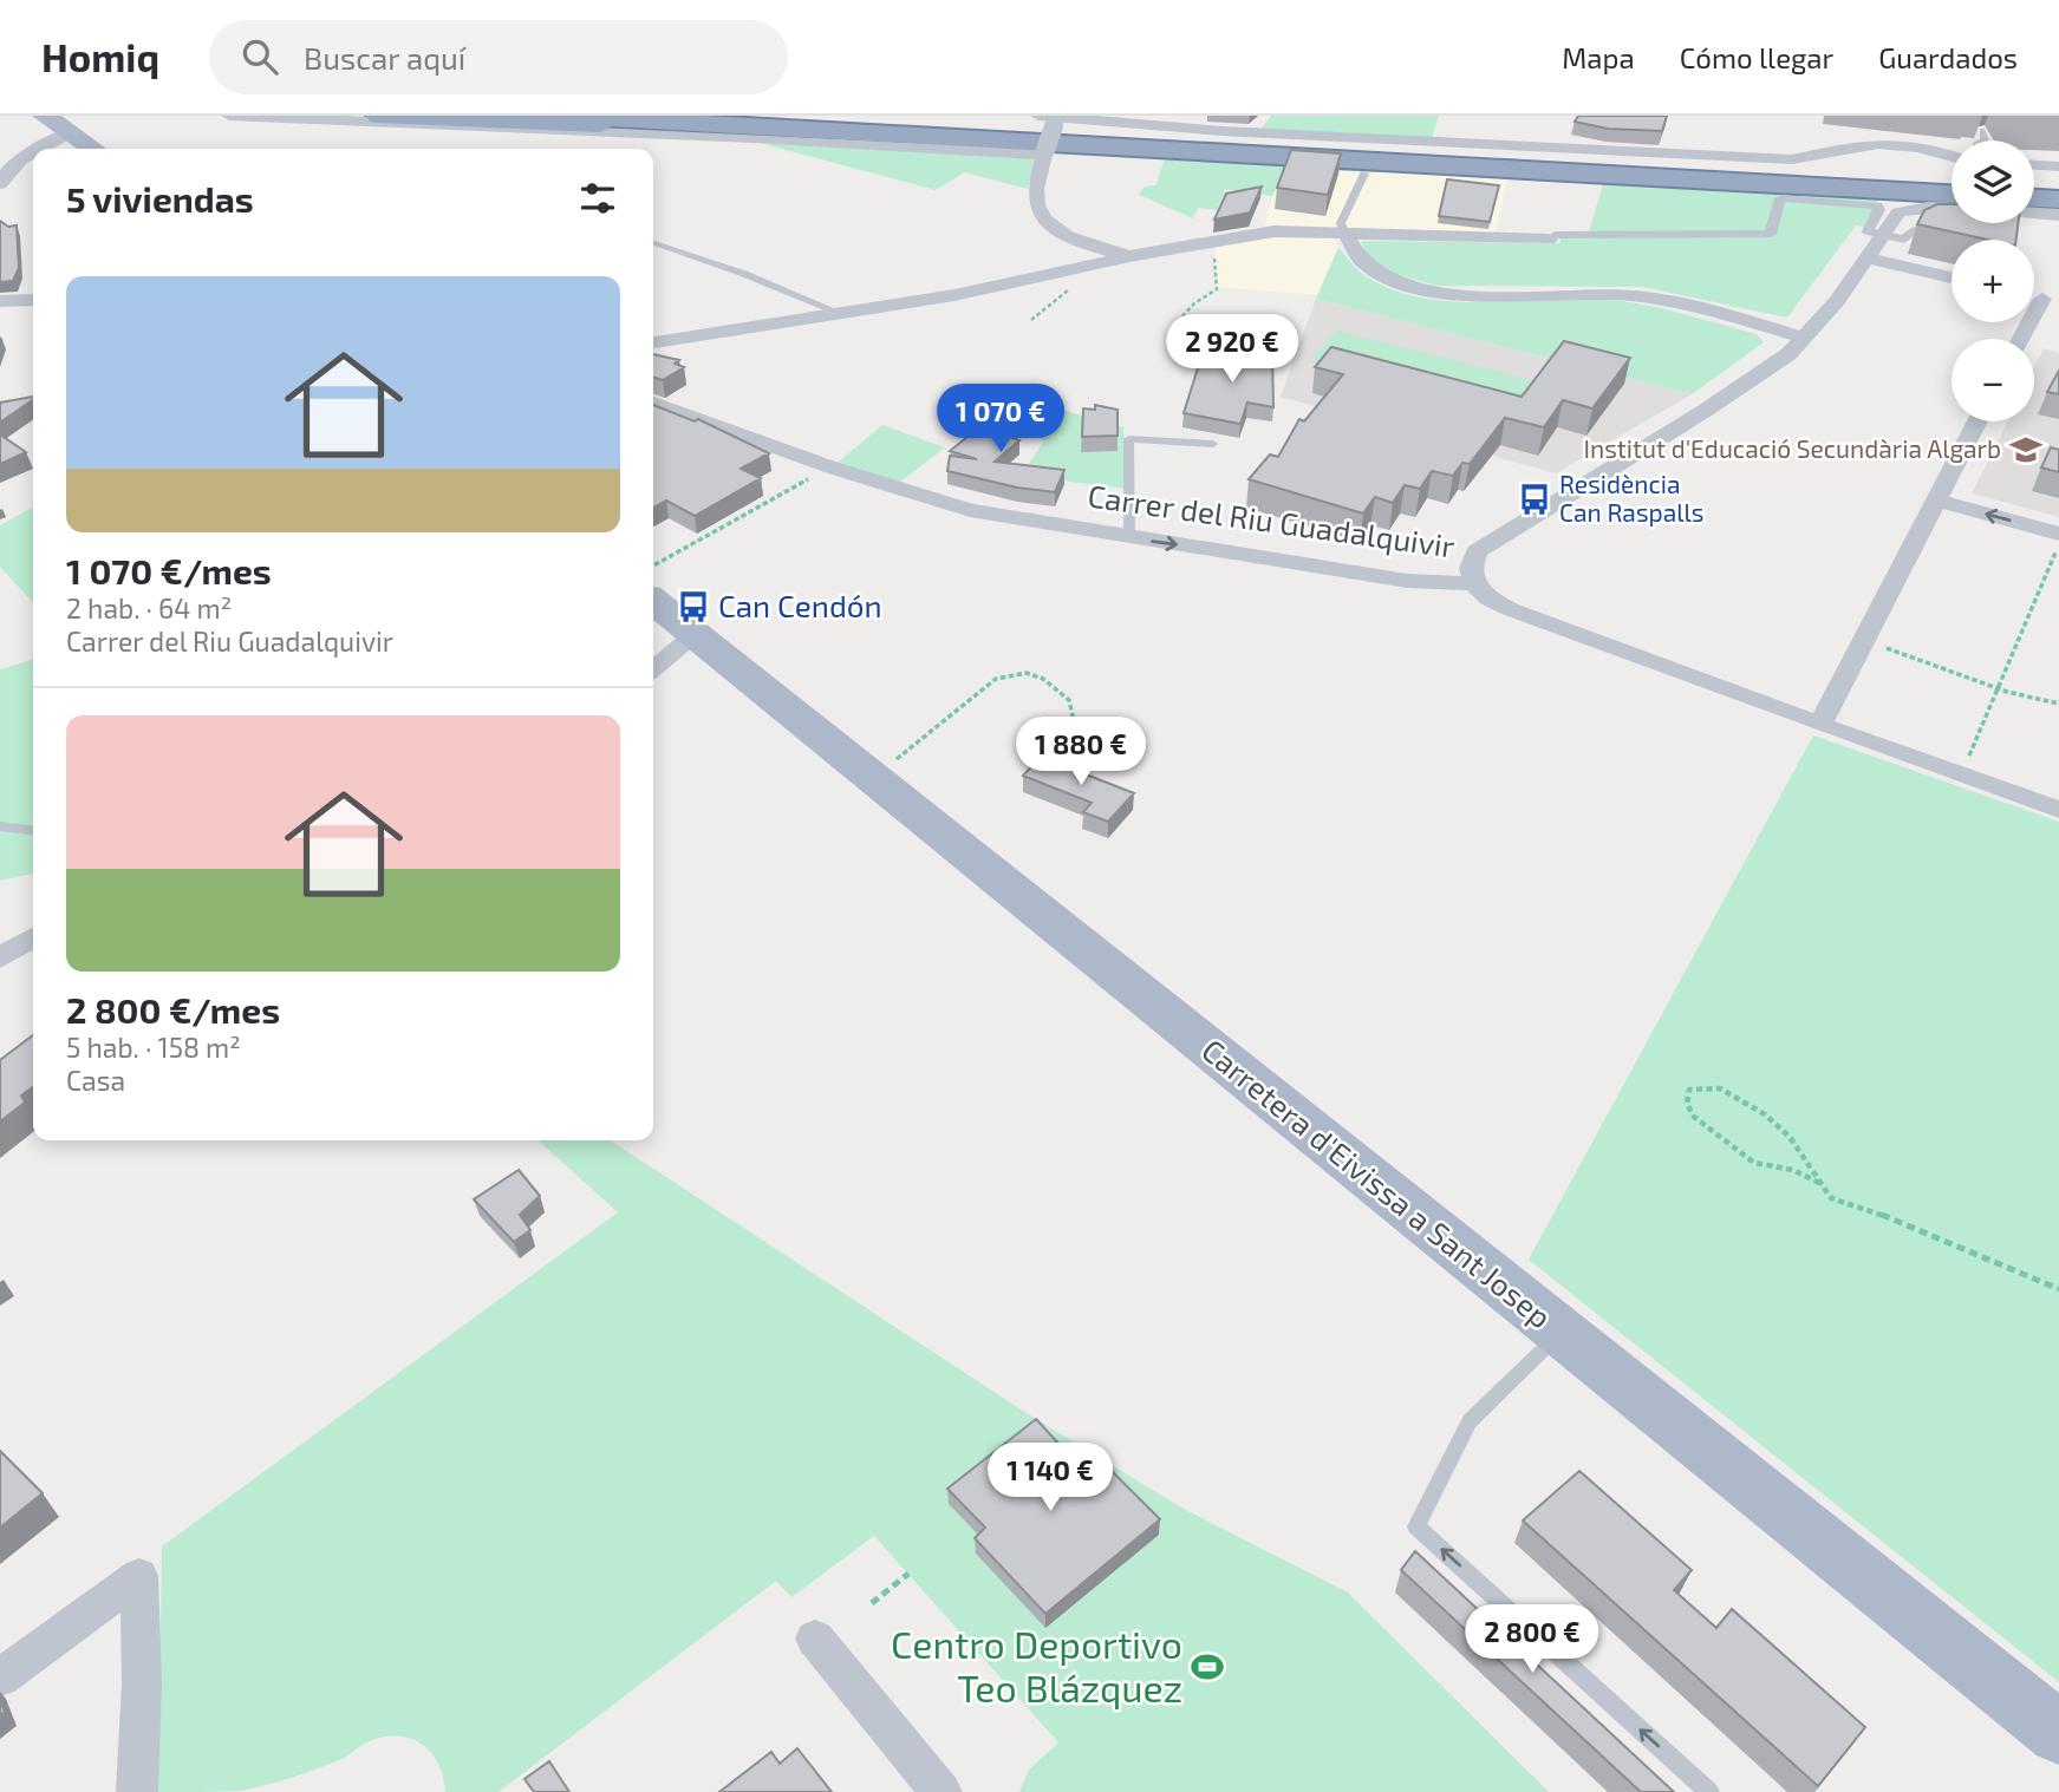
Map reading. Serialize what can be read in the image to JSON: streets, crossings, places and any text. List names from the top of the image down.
{
  "streets": {
    "main road": ["Carretera d'Eivissa a Sant Josep"],
    "street": ["Carrer del Riu Guadalquivir"]
  },
  "places": {
    "school or university": ["Institut d'Educació Secundària Algarb"],
    "bus stop": ["Residència Can Raspalls", "Can Cendón"],
    "sports": ["Centro Deportivo Teo Blázquez"]
  },
  "page": {
    "header": "Homiq",
    "search": "Buscar aquí",
    "nav": ["Mapa", "Cómo llegar", "Guardados"],
    "map_buttons": ["+", "−"],
    "heading": "5 viviendas",
    "list": [
      {
        "name": "1 070 €/mes",
        "note": "2 hab. · 64 m² · Carrer del Riu Guadalquivir"
      },
      {
        "name": "2 800 €/mes",
        "note": "5 hab. · 158 m² · Casa"
      }
    ],
    "price": [
      "2 920 €",
      "1 070 €",
      "1 880 €",
      "1 140 €",
      "2 800 €"
    ]
  }
}
